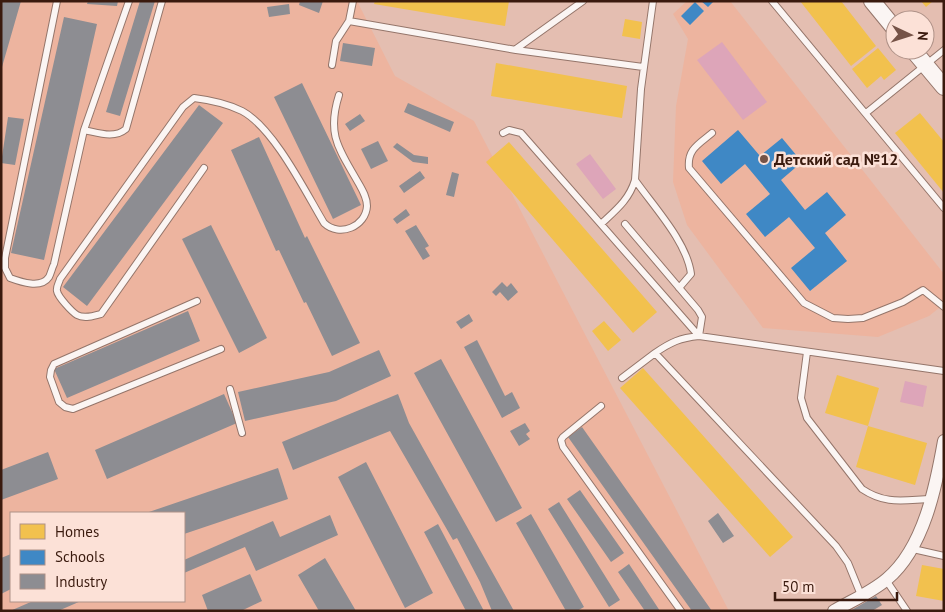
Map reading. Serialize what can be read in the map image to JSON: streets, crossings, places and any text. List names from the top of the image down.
{
  "places": ["Детский сад №12"],
  "legend": ["Homes", "Schools", "Industry"],
  "scale_bar": "50 m",
  "north": "right"
}
